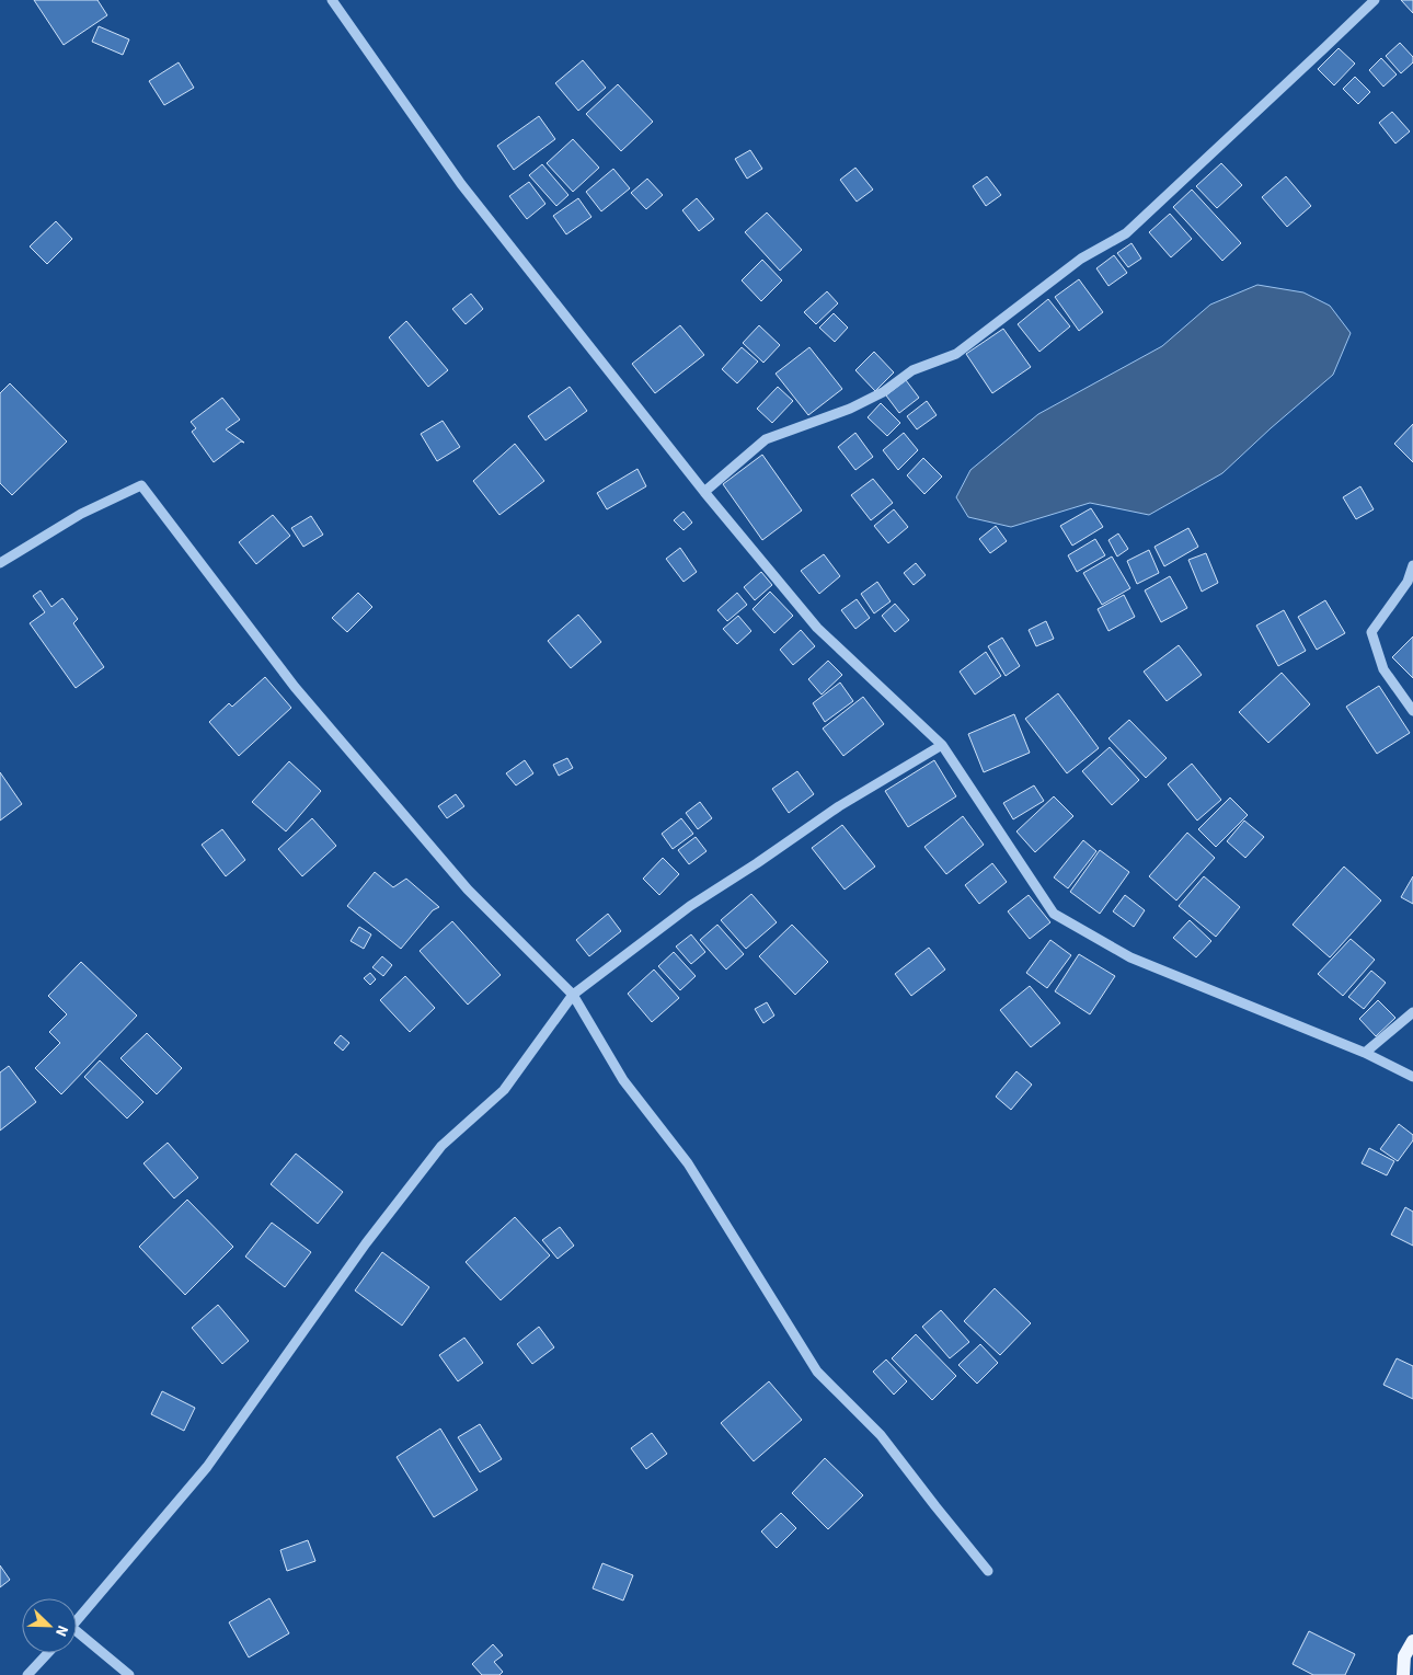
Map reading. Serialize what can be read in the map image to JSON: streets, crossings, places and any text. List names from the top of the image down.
{
  "north": "bottom right"
}
